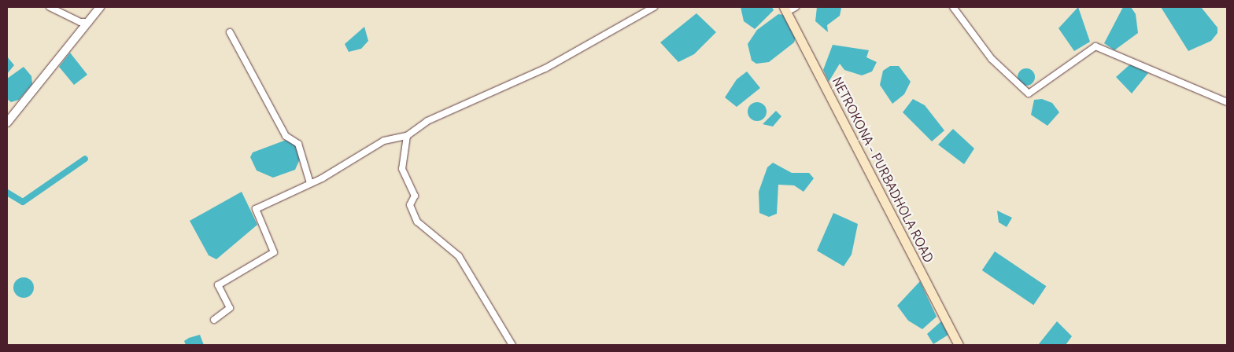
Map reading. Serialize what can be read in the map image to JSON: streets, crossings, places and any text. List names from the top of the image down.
{
  "streets": {
    "main road": ["NETROKONA - PURBADHOLA ROAD"]
  }
}
